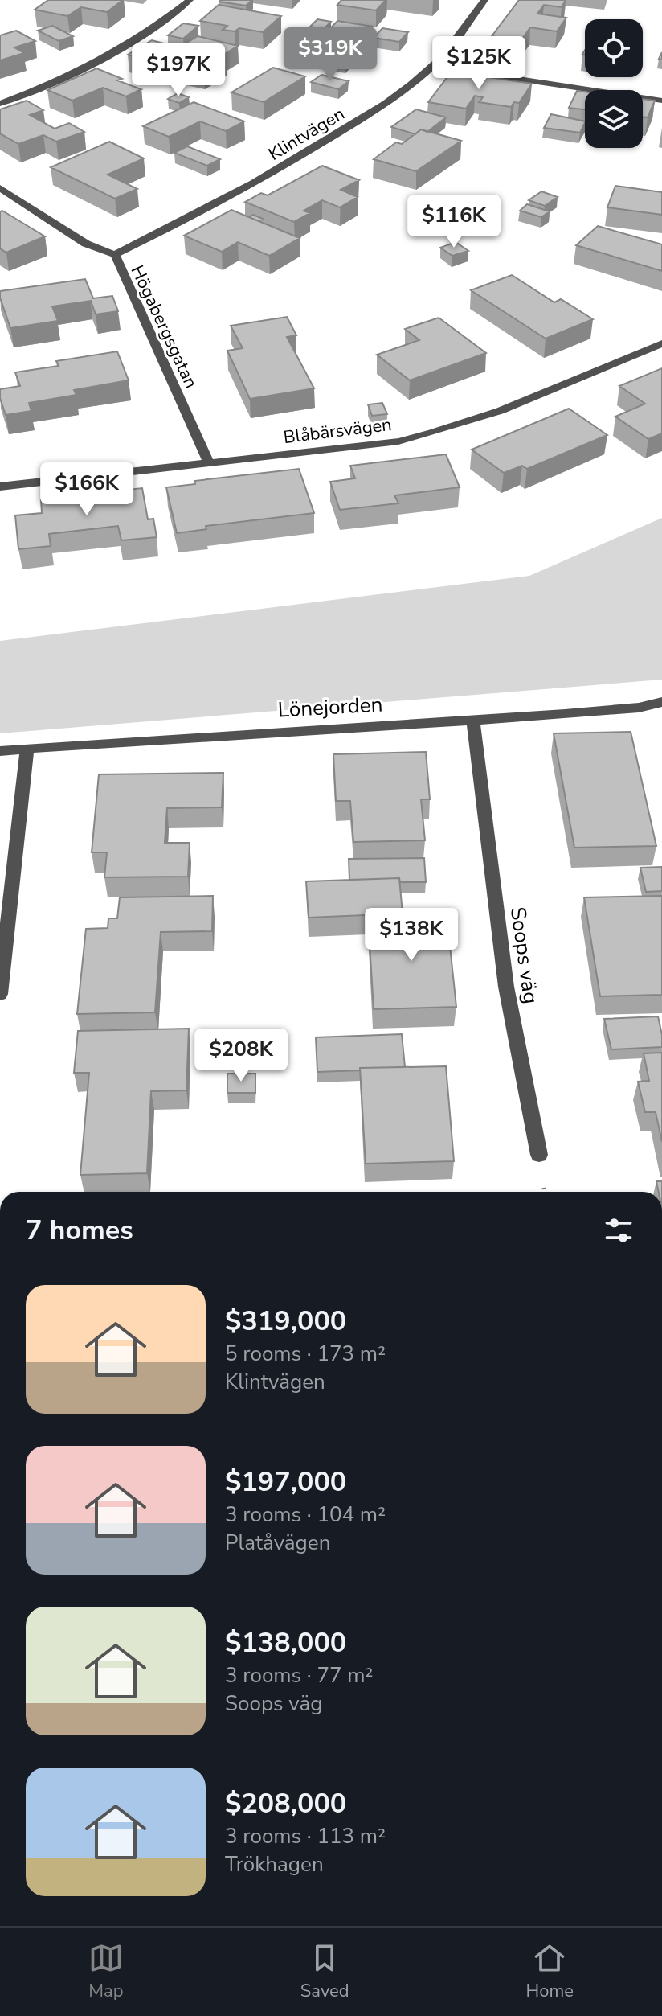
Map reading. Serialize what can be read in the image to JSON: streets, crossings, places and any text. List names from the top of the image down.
{
  "streets": {
    "street": [
      "Klintvägen",
      "Högabergsgatan",
      "Blåbärsvägen",
      "Lönejorden",
      "Soops väg"
    ]
  },
  "crossings": [
    ["Klintvägen", "Högabergsgatan"],
    ["Högabergsgatan", "Blåbärsvägen"],
    ["Lönejorden", "Soops väg"]
  ],
  "page": {
    "price": [
      "$319K",
      "$125K",
      "$197K",
      "$116K",
      "$166K",
      "$138K",
      "$208K"
    ],
    "heading": "7 homes",
    "list": [
      {
        "name": "$319,000",
        "note": "5 rooms · 173 m² · Klintvägen"
      },
      {
        "name": "$197,000",
        "note": "3 rooms · 104 m² · Platåvägen"
      },
      {
        "name": "$138,000",
        "note": "3 rooms · 77 m² · Soops väg"
      },
      {
        "name": "$208,000",
        "note": "3 rooms · 113 m² · Trökhagen"
      }
    ],
    "tabs": ["Map", "Saved", "Home"]
  }
}
